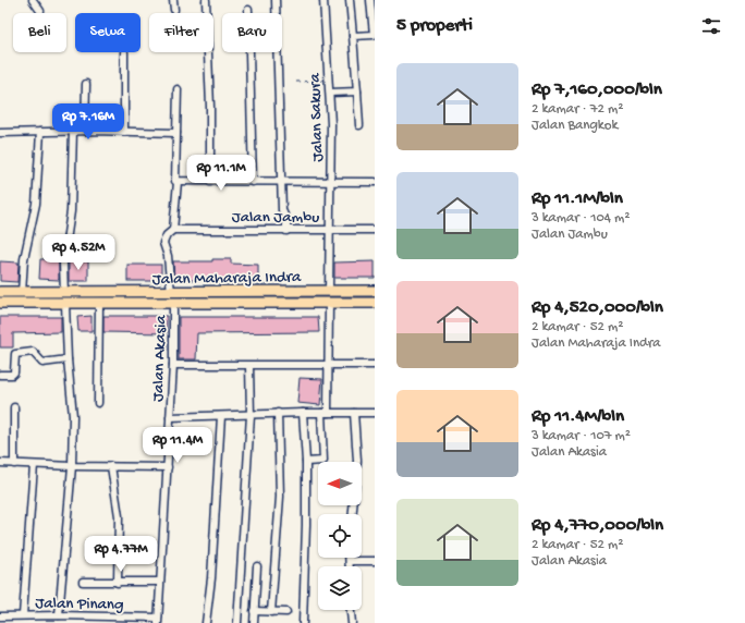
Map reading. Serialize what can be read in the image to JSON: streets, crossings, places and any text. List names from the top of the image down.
{
  "streets": {
    "highway": ["Jalan Maharaja Indra"],
    "street": [
      "Jalan Sakura",
      "Jalan Jambu",
      "Jalan Akasia",
      "Jalan Pinang"
    ]
  },
  "crossings": [
    ["Jalan Sakura", "Jalan Jambu"],
    ["Jalan Sakura", "Jalan Maharaja Indra"],
    ["Jalan Maharaja Indra", "Jalan Akasia"],
    ["Jalan Akasia", "Jalan Pinang"]
  ],
  "north": "left",
  "page": {
    "heading": "5 properti",
    "chip": [
      "Beli",
      "Sewa",
      "Filter",
      "Baru"
    ],
    "list": [
      {
        "name": "Rp 7,160,000/bln",
        "note": "2 kamar · 72 m² · Jalan Bangkok"
      },
      {
        "name": "Rp 11.1M/bln",
        "note": "3 kamar · 104 m² · Jalan Jambu"
      },
      {
        "name": "Rp 4,520,000/bln",
        "note": "2 kamar · 52 m² · Jalan Maharaja Indra"
      },
      {
        "name": "Rp 11.4M/bln",
        "note": "3 kamar · 107 m² · Jalan Akasia"
      },
      {
        "name": "Rp 4,770,000/bln",
        "note": "2 kamar · 52 m² · Jalan Akasia"
      }
    ],
    "price": [
      "Rp 7.16M",
      "Rp 11.1M",
      "Rp 4.52M",
      "Rp 11.4M",
      "Rp 4.77M"
    ]
  }
}
